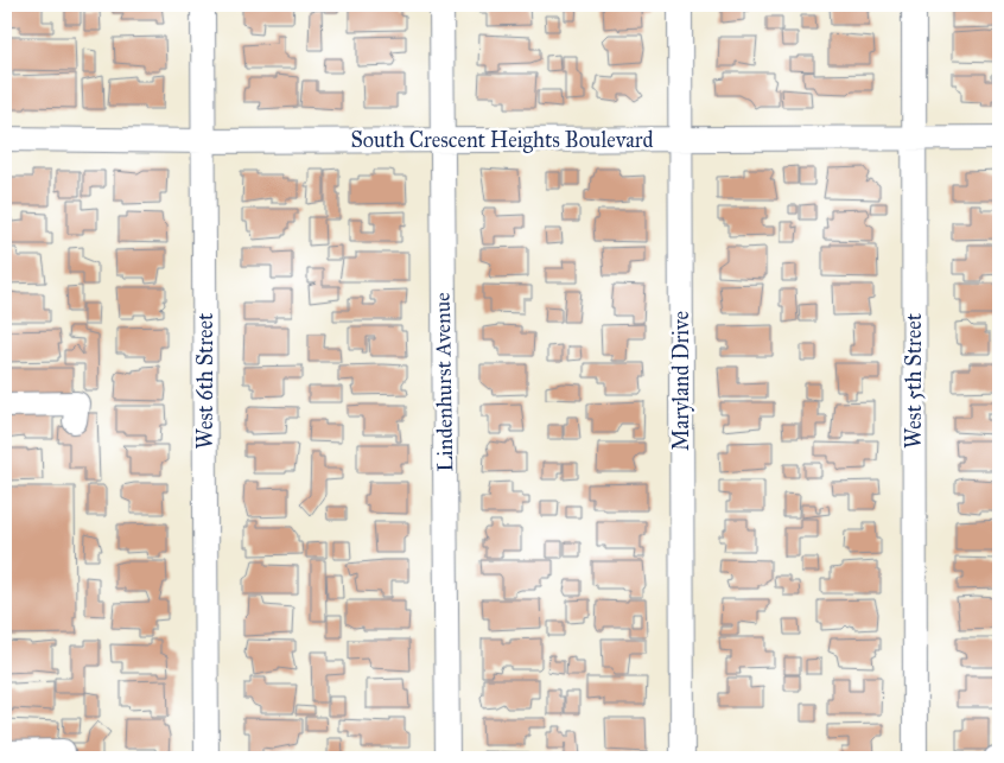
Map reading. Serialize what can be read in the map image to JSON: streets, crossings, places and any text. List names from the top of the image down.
{
  "streets": {
    "street": [
      "South Crescent Heights Boulevard",
      "West 6th Street",
      "Maryland Drive",
      "West 5th Street",
      "Lindenhurst Avenue"
    ]
  },
  "crossings": [
    ["South Crescent Heights Boulevard", "West 6th Street"],
    ["South Crescent Heights Boulevard", "Maryland Drive"],
    ["South Crescent Heights Boulevard", "West 5th Street"],
    ["South Crescent Heights Boulevard", "Lindenhurst Avenue"]
  ]
}
